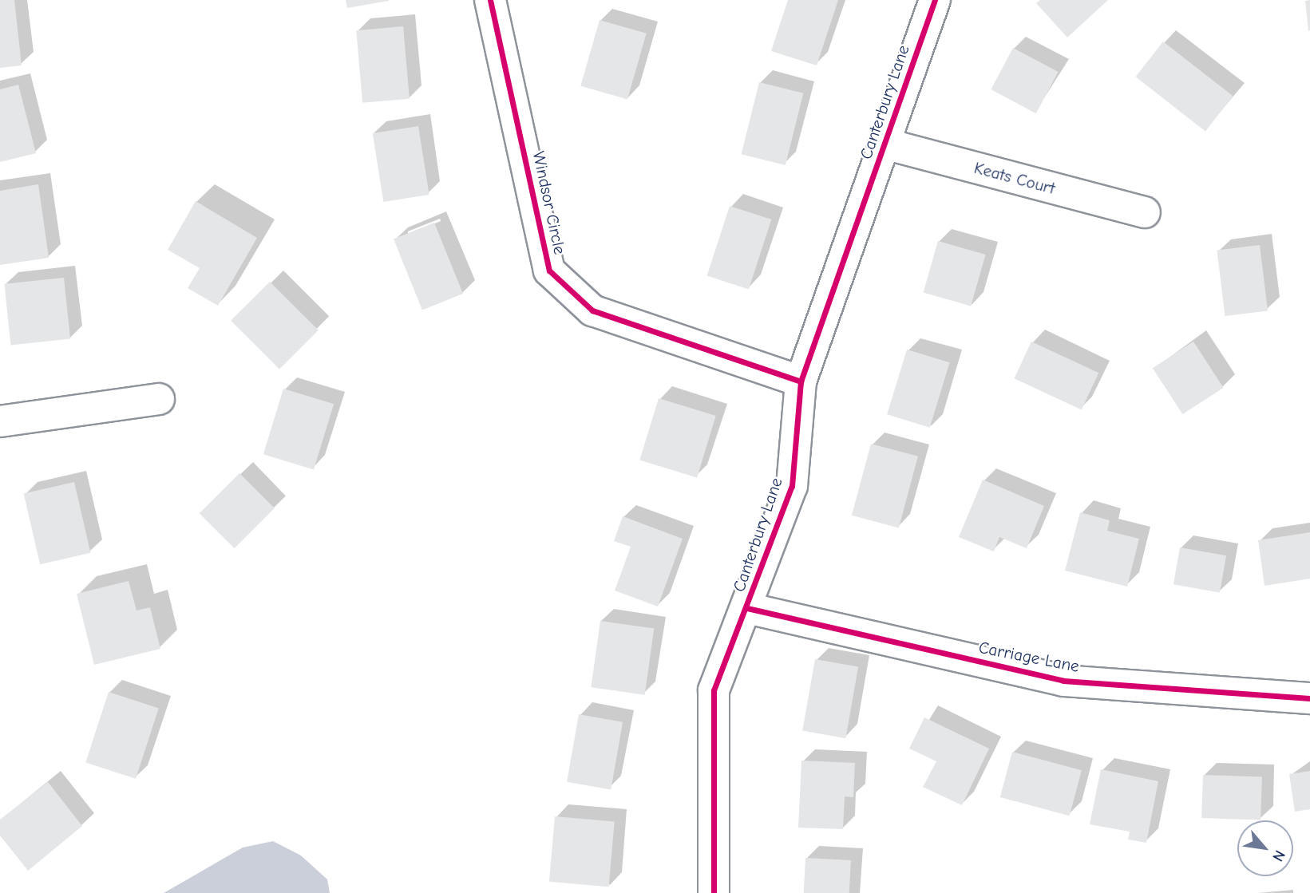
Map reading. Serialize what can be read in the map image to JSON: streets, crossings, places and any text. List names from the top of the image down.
{
  "streets": {
    "street": [
      "Canterbury Lane",
      "Keats Court",
      "Windsor Circle",
      "Carriage Lane"
    ]
  },
  "crossings": [
    ["Canterbury Lane", "Keats Court"],
    ["Canterbury Lane", "Windsor Circle"],
    ["Canterbury Lane", "Carriage Lane"]
  ],
  "north": "bottom right"
}
